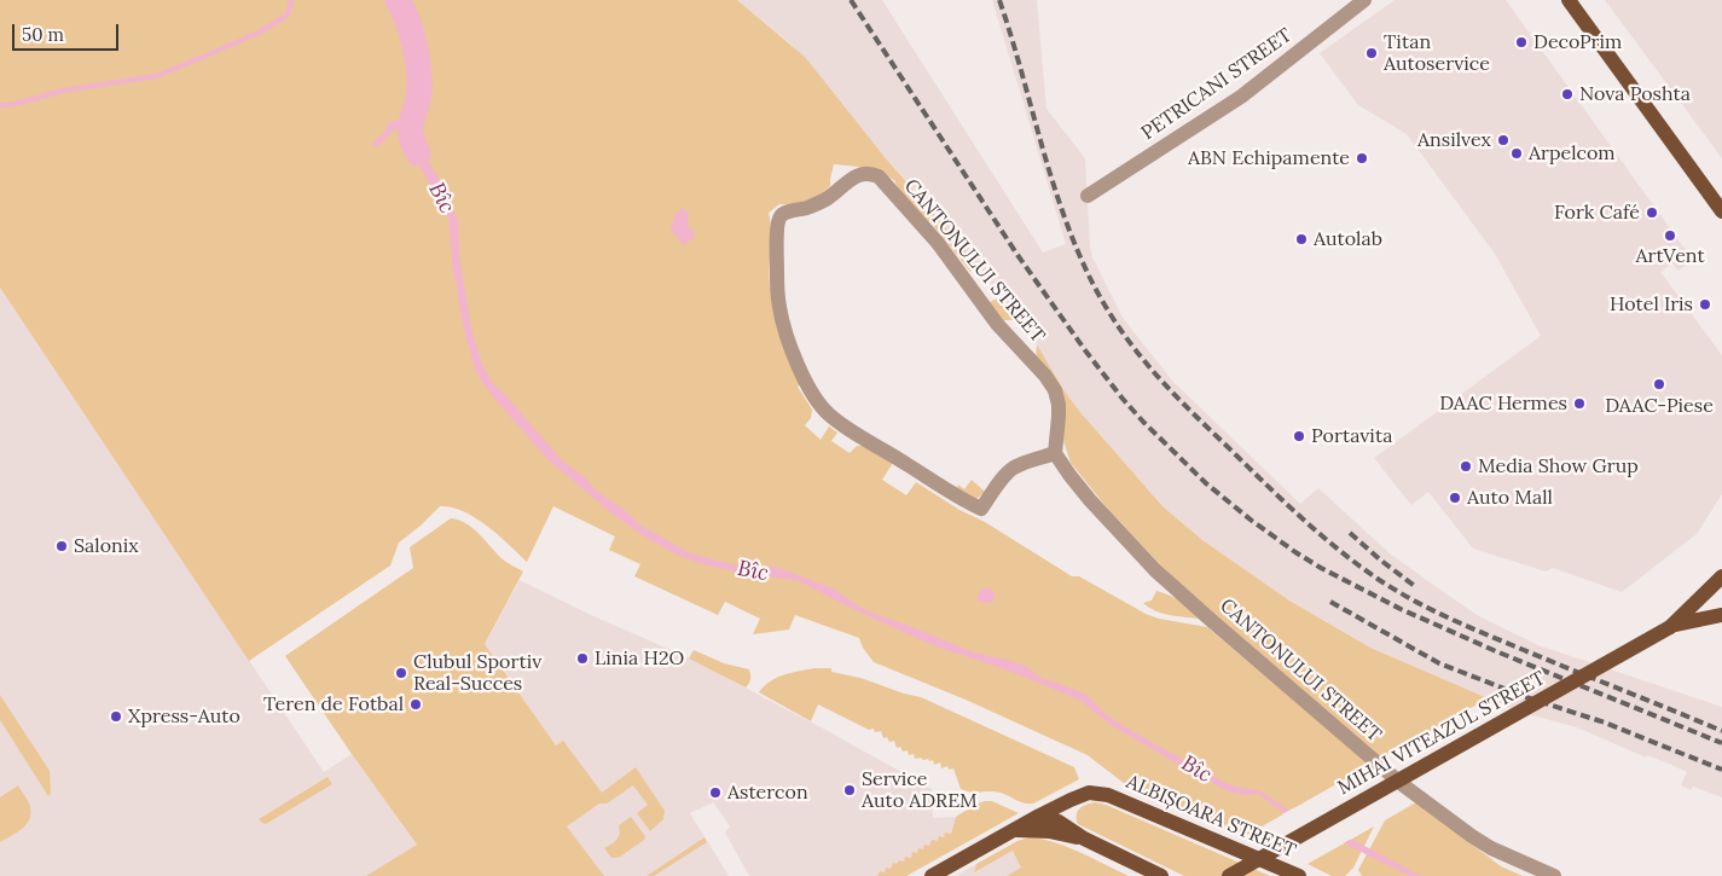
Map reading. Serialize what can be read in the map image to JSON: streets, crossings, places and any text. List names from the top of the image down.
{
  "streets": {
    "main road": ["MIHAI VITEAZUL STREET", "ALBIȘOARA STREET"],
    "street": ["PETRICANI STREET", "CANTONULUI STREET"]
  },
  "water": ["Bîc"],
  "places": [
    "DecoPrim",
    "Titan Autoservice",
    "Nova Poshta",
    "Ansilvex",
    "Arpelcom",
    "ABN Echipamente",
    "Fork Café",
    "ArtVent",
    "Autolab",
    "Hotel Iris",
    "DAAC-Piese",
    "DAAC Hermes",
    "Portavita",
    "Media Show Grup",
    "Auto Mall",
    "Salonix",
    "Linia H2O",
    "Clubul Sportiv Real-Succes",
    "Teren de Fotbal",
    "Xpress-Auto",
    "Service Auto ADREM",
    "Astercon"
  ],
  "scale_bar": "50 m"
}
